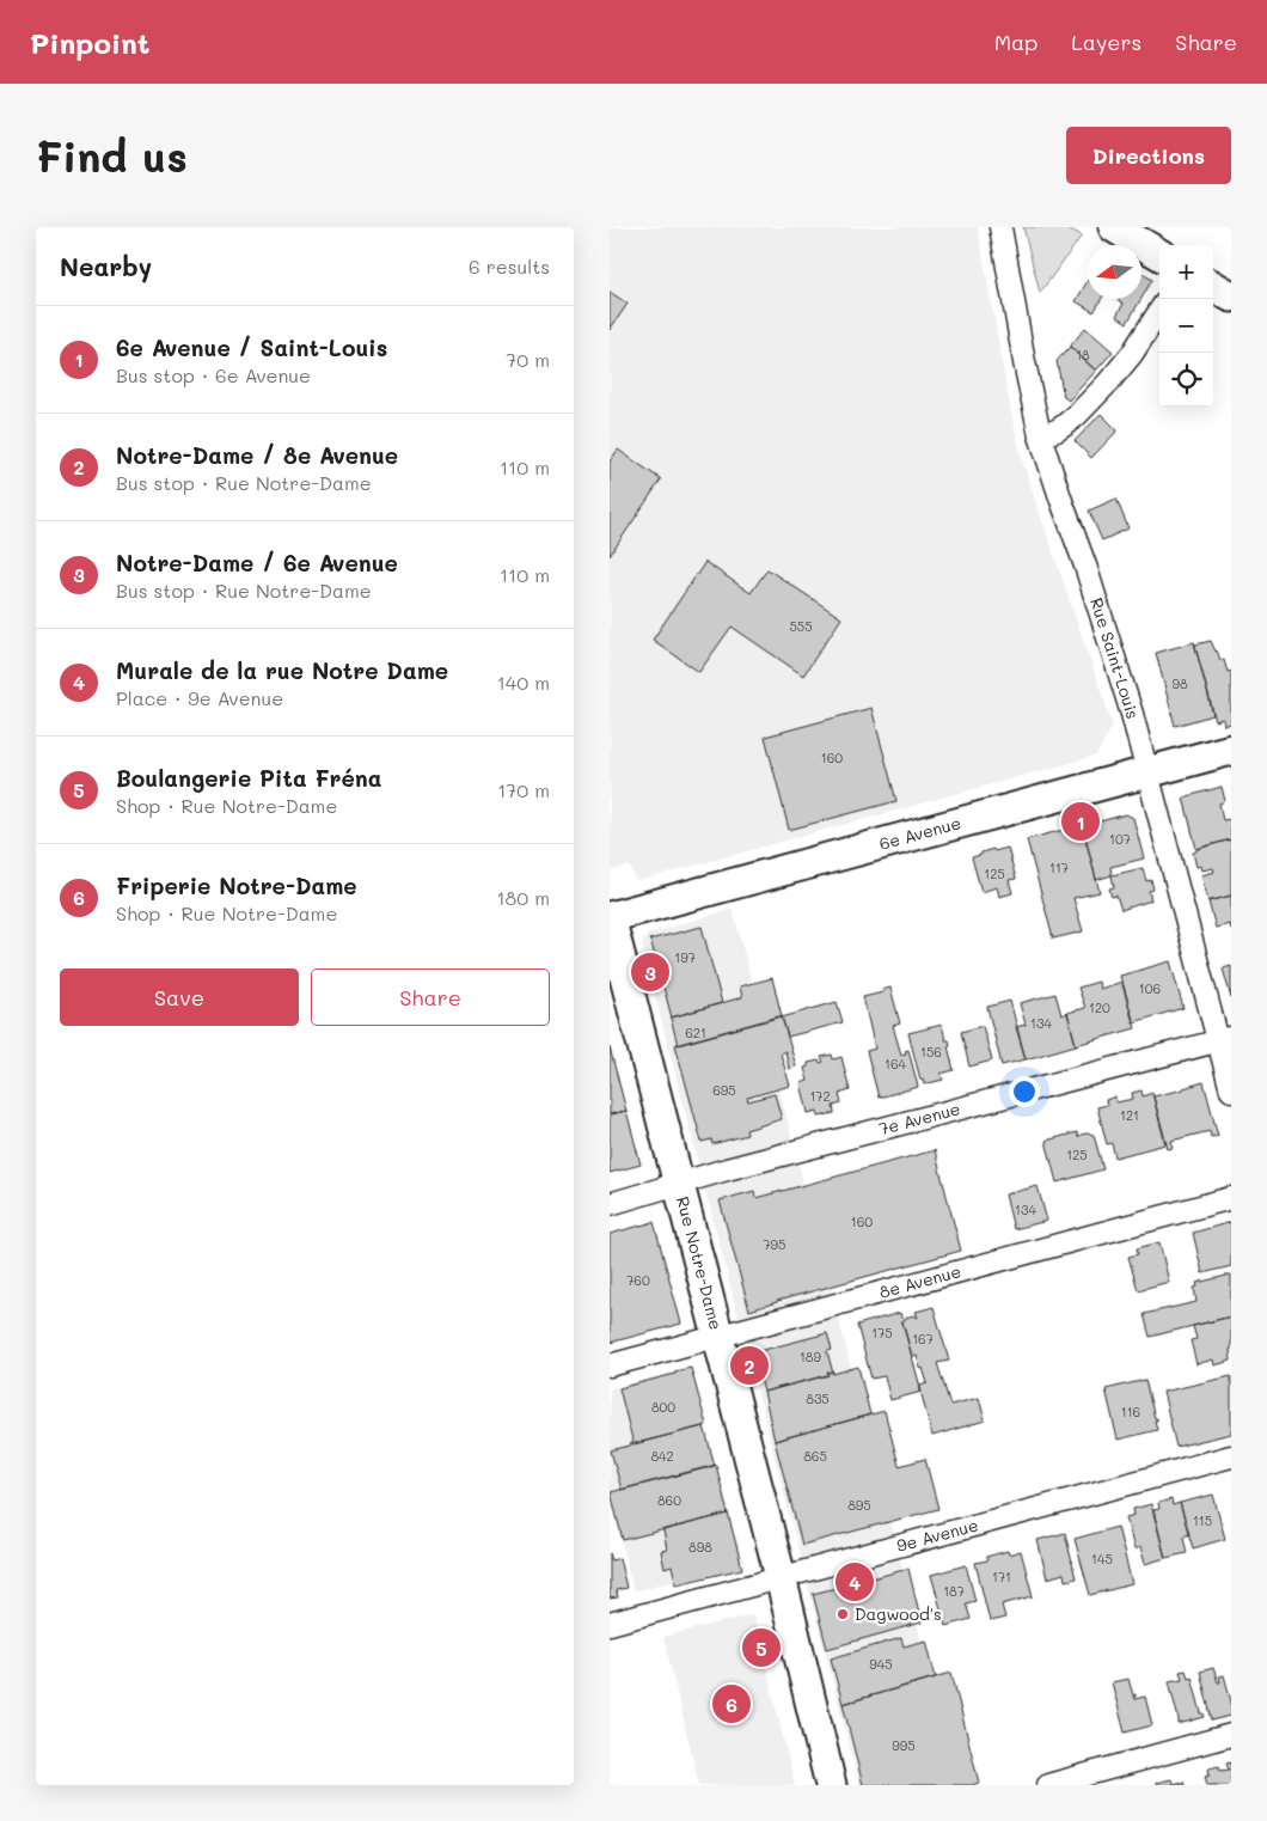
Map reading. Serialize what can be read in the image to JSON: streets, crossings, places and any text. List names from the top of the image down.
{
  "streets": {
    "street": [
      "Rue Saint-Louis",
      "6e Avenue",
      "7e Avenue",
      "Rue Notre-Dame",
      "8e Avenue",
      "9e Avenue"
    ]
  },
  "crossings": [
    ["Rue Saint-Louis", "6e Avenue"],
    ["Rue Saint-Louis", "7e Avenue"],
    ["6e Avenue", "Rue Notre-Dame"],
    ["7e Avenue", "Rue Notre-Dame"],
    ["Rue Notre-Dame", "8e Avenue"],
    ["Rue Notre-Dame", "9e Avenue"]
  ],
  "places": ["Dagwood's"],
  "house_numbers": [
    "18",
    "555",
    "98",
    "160",
    "107",
    "117",
    "125",
    "197",
    "106",
    "120",
    "134",
    "621",
    "156",
    "164",
    "695",
    "172",
    "121",
    "125",
    "134",
    "160",
    "795",
    "760",
    "175",
    "167",
    "189",
    "835",
    "800",
    "116",
    "842",
    "865",
    "860",
    "895",
    "115",
    "898",
    "145",
    "171",
    "187",
    "945",
    "995"
  ],
  "north": "left",
  "page": {
    "header": "Pinpoint",
    "nav": ["Map", "Layers", "Share"],
    "buttons": [
      "Directions",
      ["Save", "Share"]
    ],
    "title": "Find us",
    "heading": ["Nearby", "6 results"],
    "map_buttons": ["+", "−"],
    "list": [
      {
        "mark": "1",
        "name": "6e Avenue / Saint-Louis",
        "note": "Bus stop · 6e Avenue",
        "value": "70 m"
      },
      {
        "mark": "2",
        "name": "Notre-Dame / 8e Avenue",
        "note": "Bus stop · Rue Notre-Dame",
        "value": "110 m"
      },
      {
        "mark": "3",
        "name": "Notre-Dame / 6e Avenue",
        "note": "Bus stop · Rue Notre-Dame",
        "value": "110 m"
      },
      {
        "mark": "4",
        "name": "Murale de la rue Notre Dame",
        "note": "Place · 9e Avenue",
        "value": "140 m"
      },
      {
        "mark": "5",
        "name": "Boulangerie Pita Fréna",
        "note": "Shop · Rue Notre-Dame",
        "value": "170 m"
      },
      {
        "mark": "6",
        "name": "Friperie Notre-Dame",
        "note": "Shop · Rue Notre-Dame",
        "value": "180 m"
      }
    ],
    "pins": [
      "1",
      "3",
      "2",
      "4",
      "5",
      "6"
    ]
  }
}
